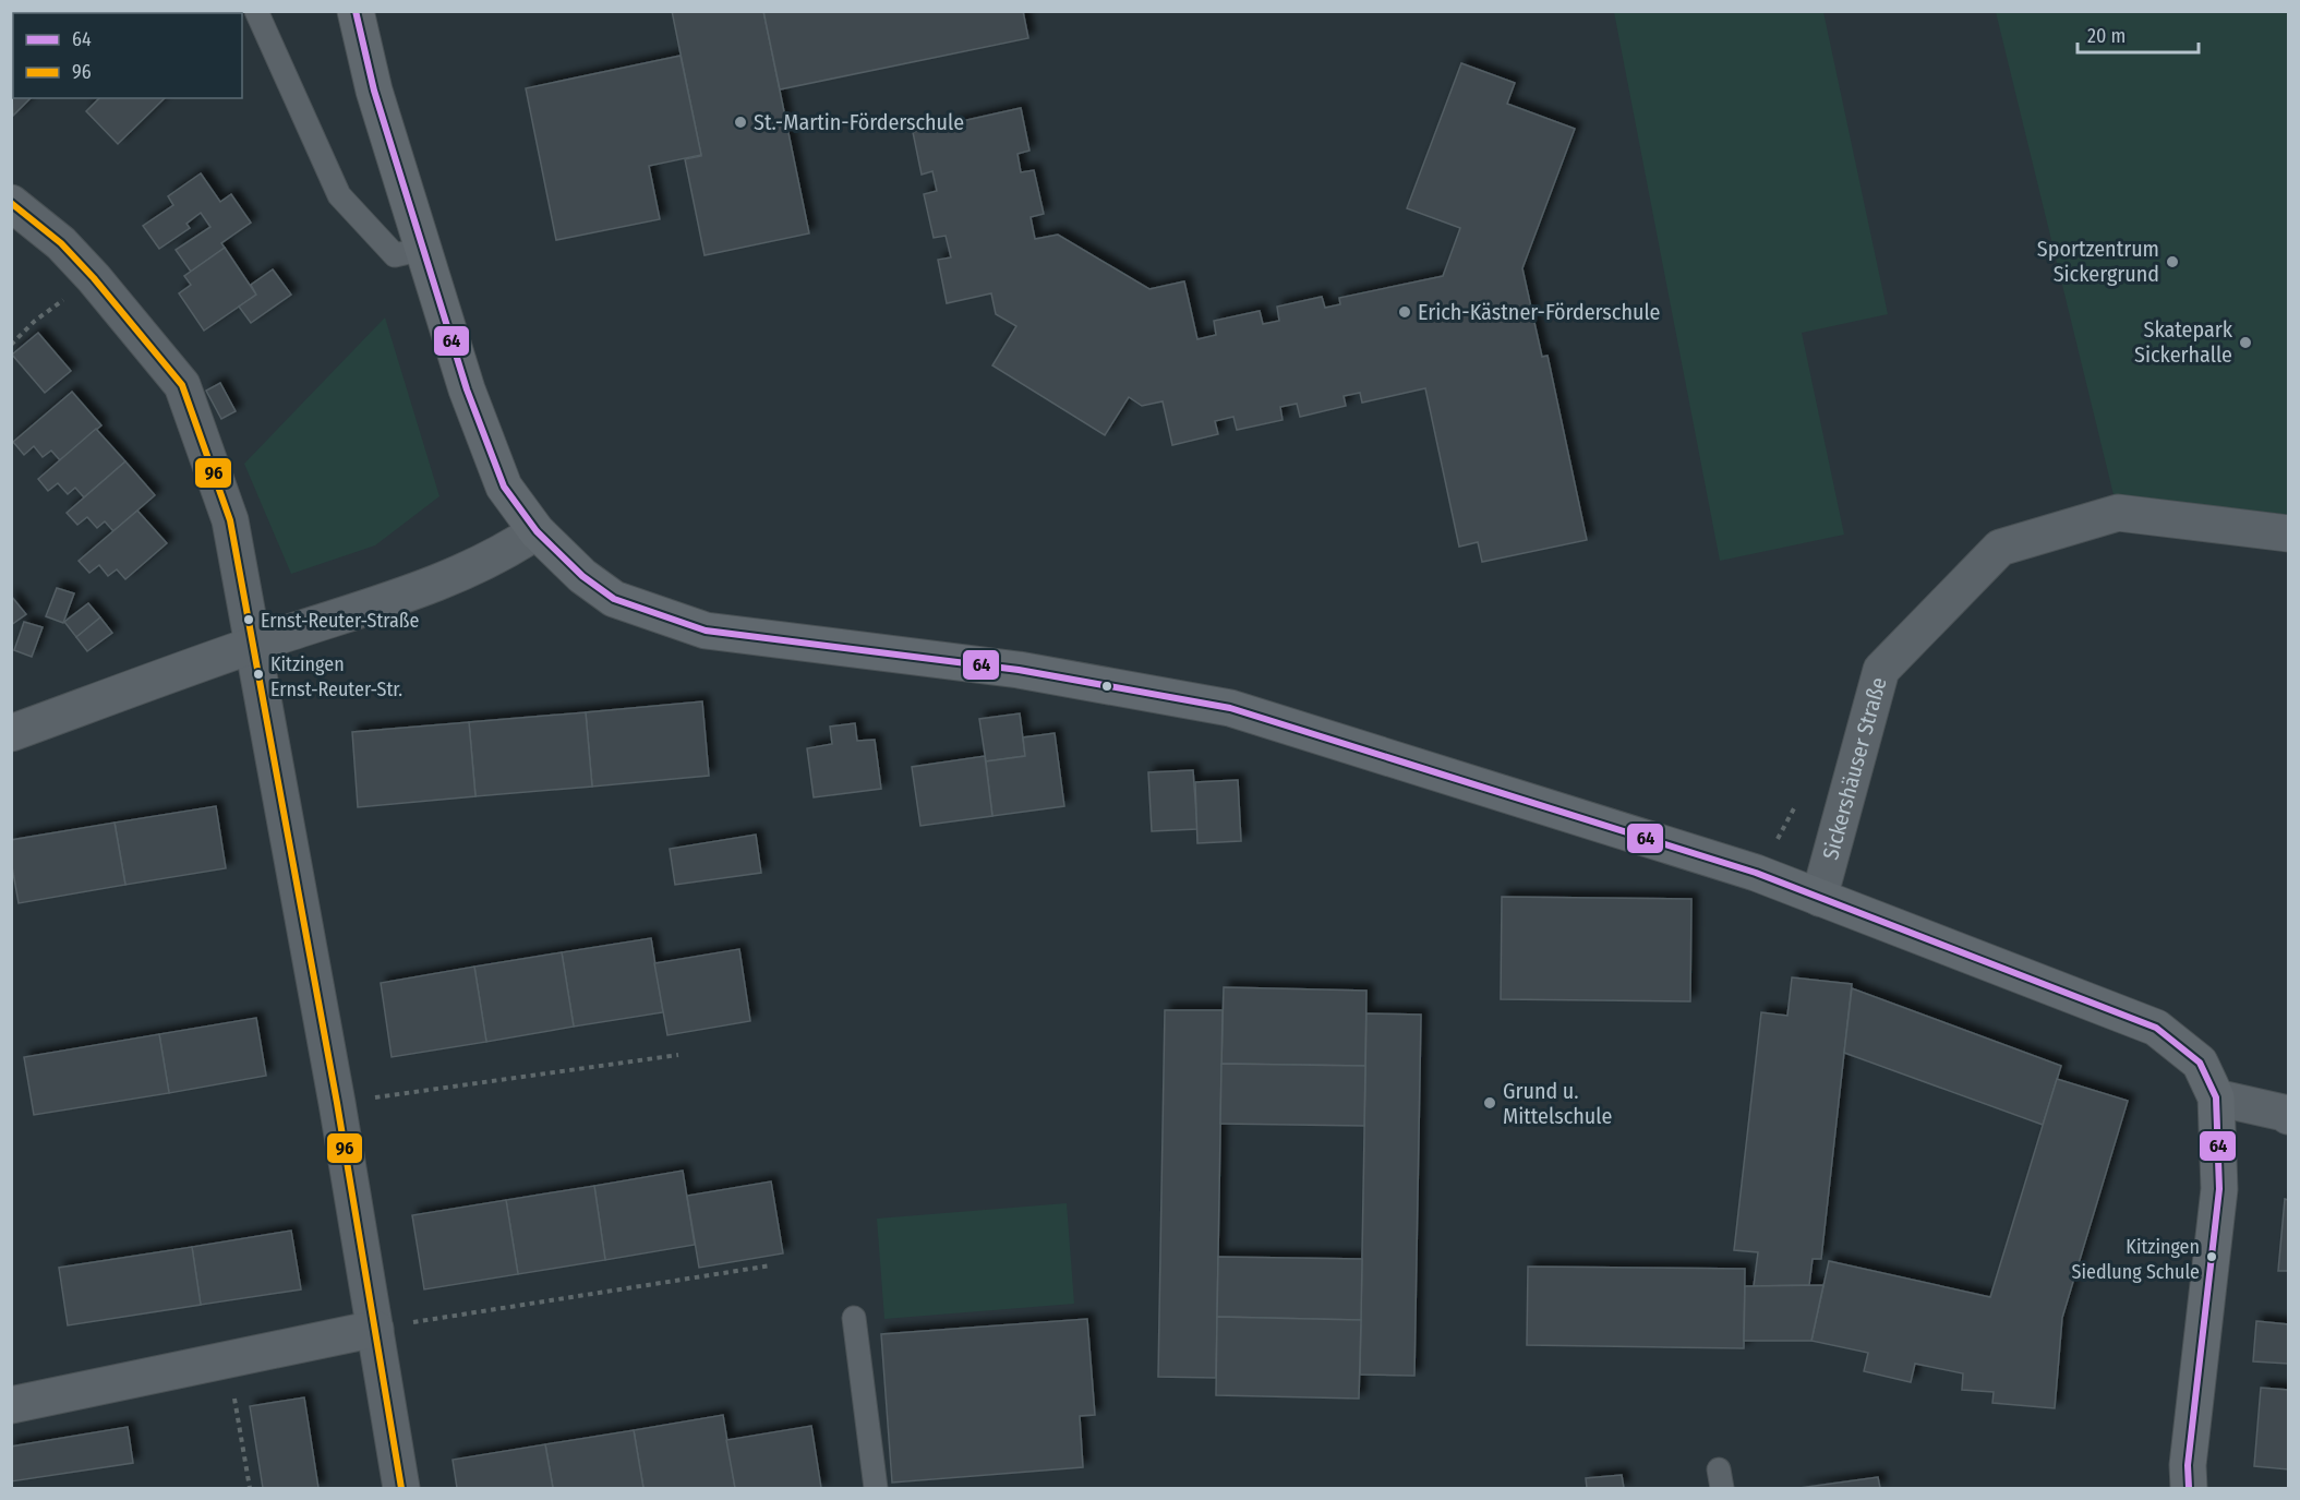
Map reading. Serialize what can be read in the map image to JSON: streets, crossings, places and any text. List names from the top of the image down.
{
  "streets": {
    "street": ["Sickershäuser Straße"]
  },
  "places": [
    "St.-Martin-Förderschule",
    "Sportzentrum Sickergrund",
    "Erich-Kästner-Förderschule",
    "Skatepark Sickerhalle",
    "Ernst-Reuter-Straße",
    "Kitzingen Ernst-Reuter-Str.",
    "Grund u. Mittelschule",
    "Kitzingen Siedlung Schule"
  ],
  "lines": ["transit line 64", "transit line 96"],
  "legend": ["64", "96"],
  "scale_bar": "20 m"
}
